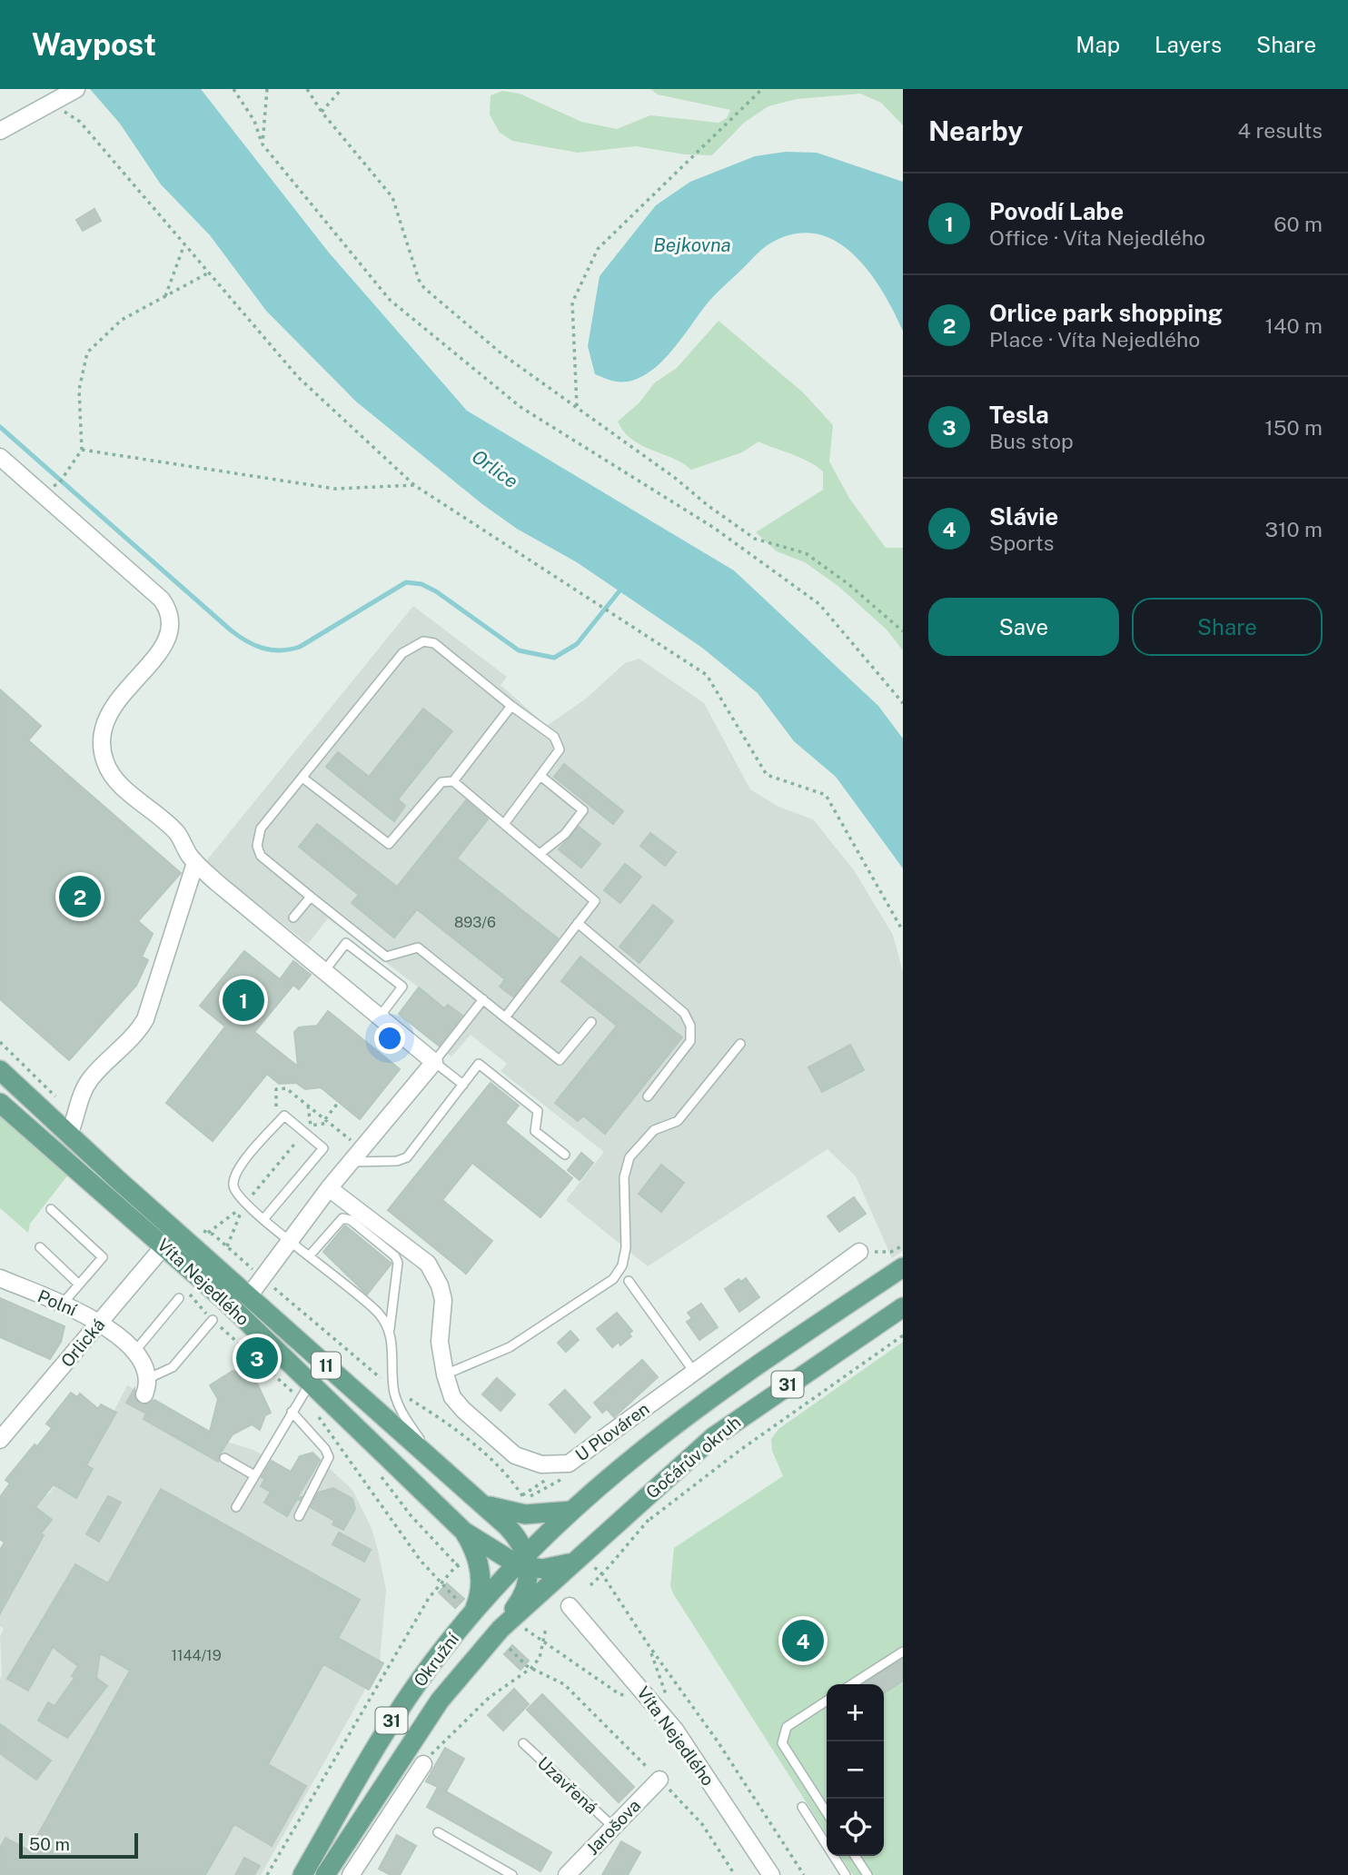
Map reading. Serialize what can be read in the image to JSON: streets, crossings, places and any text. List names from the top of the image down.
{
  "streets": {
    "main road": [
      "Víta Nejedlého",
      "11",
      "31",
      "Gočárův okruh",
      "Okružní"
    ],
    "street": [
      "Polní",
      "Orlická",
      "U Plováren",
      "Jarošova"
    ],
    "lane": ["Uzavřená"]
  },
  "crossings": [
    ["Víta Nejedlého", "Orlická"],
    ["Víta Nejedlého", "U Plováren"],
    ["Víta Nejedlého", "Gočárův okruh"],
    ["Víta Nejedlého", "Okružní"],
    ["Polní", "Orlická"],
    ["Gočárův okruh", "Okružní"],
    ["Uzavřená", "Jarošova"]
  ],
  "water": ["Bejkovna", "Orlice"],
  "house_numbers": ["893/6", "1144/19"],
  "scale_bar": "50 m",
  "page": {
    "header": "Waypost",
    "nav": ["Map", "Layers", "Share"],
    "heading": ["Nearby", "4 results"],
    "list": [
      {
        "mark": "1",
        "name": "Povodí Labe",
        "note": "Office · Víta Nejedlého",
        "value": "60 m"
      },
      {
        "mark": "2",
        "name": "Orlice park shopping",
        "note": "Place · Víta Nejedlého",
        "value": "140 m"
      },
      {
        "mark": "3",
        "name": "Tesla",
        "note": "Bus stop",
        "value": "150 m"
      },
      {
        "mark": "4",
        "name": "Slávie",
        "note": "Sports",
        "value": "310 m"
      }
    ],
    "buttons": ["Save", "Share"],
    "pins": [
      "2",
      "1",
      "3",
      "4"
    ],
    "map_buttons": ["+", "−"],
    "scale": "50 m"
  }
}
